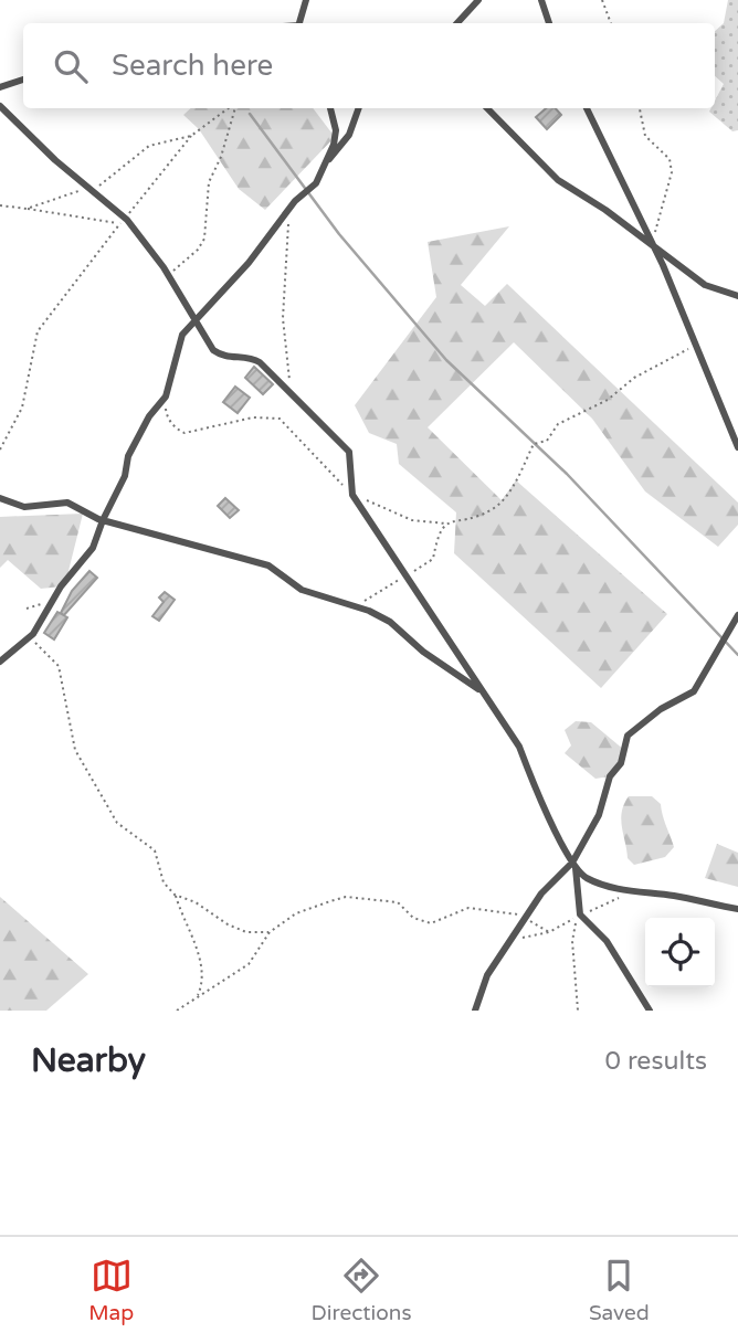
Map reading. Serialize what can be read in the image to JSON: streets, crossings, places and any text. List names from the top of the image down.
{
  "page": {
    "search": "Search here",
    "heading": ["Nearby", "0 results"],
    "nav": ["Map", "Directions", "Saved"]
  }
}
